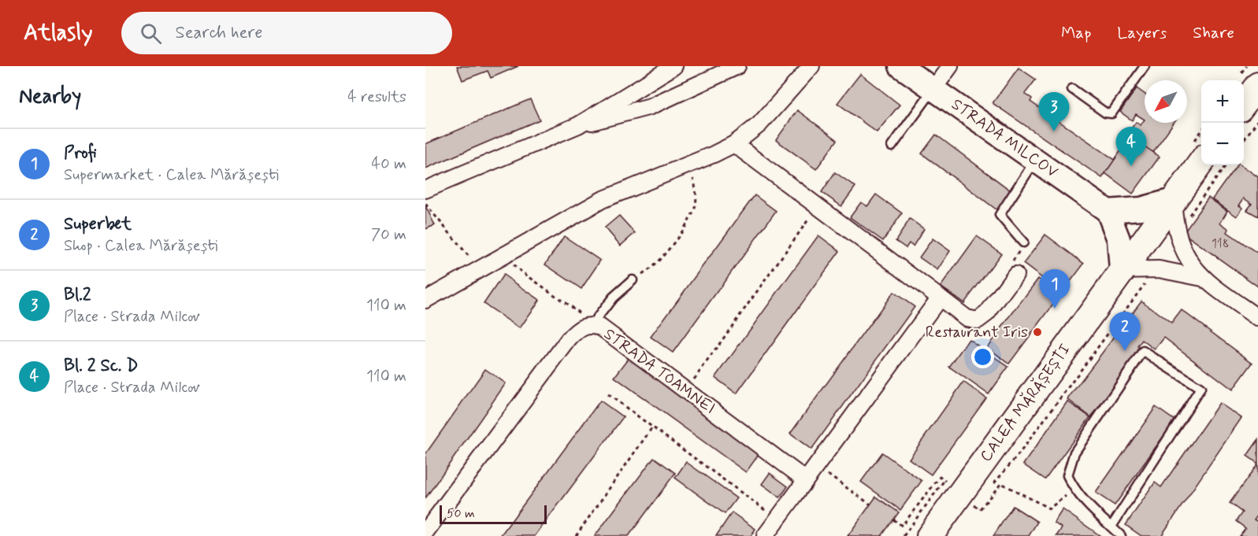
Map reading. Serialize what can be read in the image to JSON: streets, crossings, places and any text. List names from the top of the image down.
{
  "streets": {
    "main road": ["STRADA MILCOV", "CALEA MĂRĂȘEȘTI"],
    "street": ["STRADA TOAMNEI"]
  },
  "places": ["Restaurant Iris"],
  "house_numbers": ["118"],
  "scale_bar": "50 m",
  "north": "bottom left",
  "page": {
    "header": "Atlasly",
    "search": "Search here",
    "nav": ["Map", "Layers", "Share"],
    "heading": ["Nearby", "4 results"],
    "map_buttons": ["+", "−"],
    "pins": [
      "3",
      "4",
      "1",
      "2"
    ],
    "list": [
      {
        "mark": "1",
        "name": "Profi",
        "note": "Supermarket · Calea Mărășești",
        "value": "40 m"
      },
      {
        "mark": "2",
        "name": "Superbet",
        "note": "Shop · Calea Mărășești",
        "value": "70 m"
      },
      {
        "mark": "3",
        "name": "Bl.2",
        "note": "Place · Strada Milcov",
        "value": "110 m"
      },
      {
        "mark": "4",
        "name": "Bl. 2 Sc. D",
        "note": "Place · Strada Milcov",
        "value": "110 m"
      }
    ],
    "scale": "50 m"
  }
}
